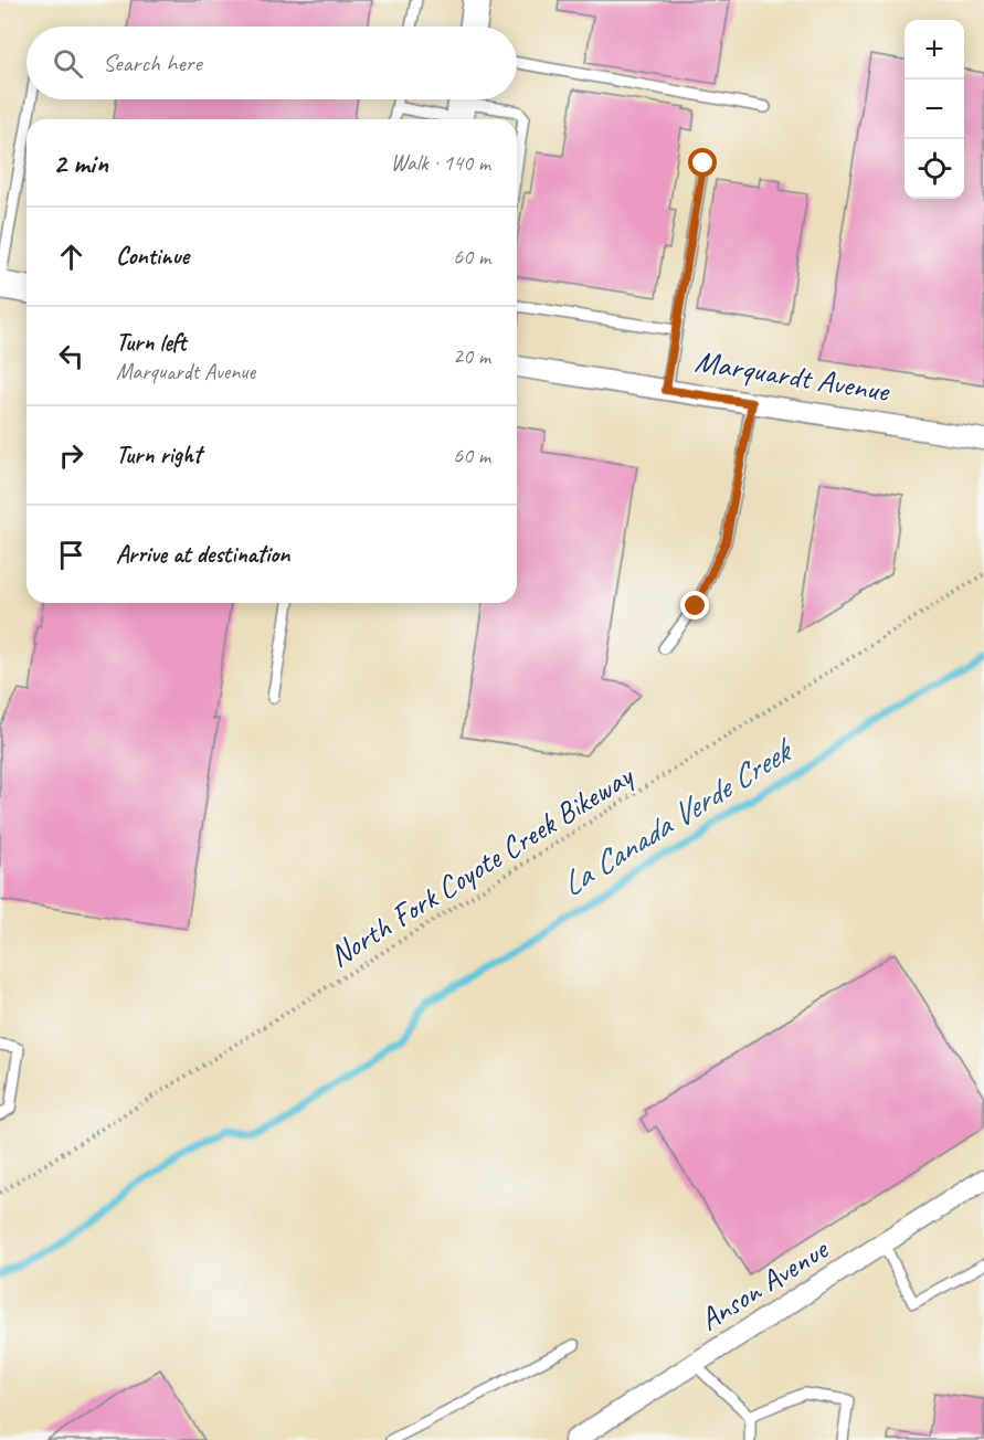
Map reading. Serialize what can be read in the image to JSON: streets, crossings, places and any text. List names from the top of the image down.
{
  "streets": {
    "street": ["Marquardt Avenue", "Anson Avenue"],
    "path": ["North Fork Coyote Creek Bikeway"]
  },
  "water": ["La Canada Verde Creek"],
  "page": {
    "map_buttons": ["+", "−"],
    "search": "Search here",
    "heading": ["2 min", "Walk · 140 m"],
    "list": [
      ["Continue", "60 m"],
      ["Turn left", "Marquardt Avenue", "20 m"],
      ["Turn right", "60 m"],
      "Arrive at destination"
    ]
  }
}
